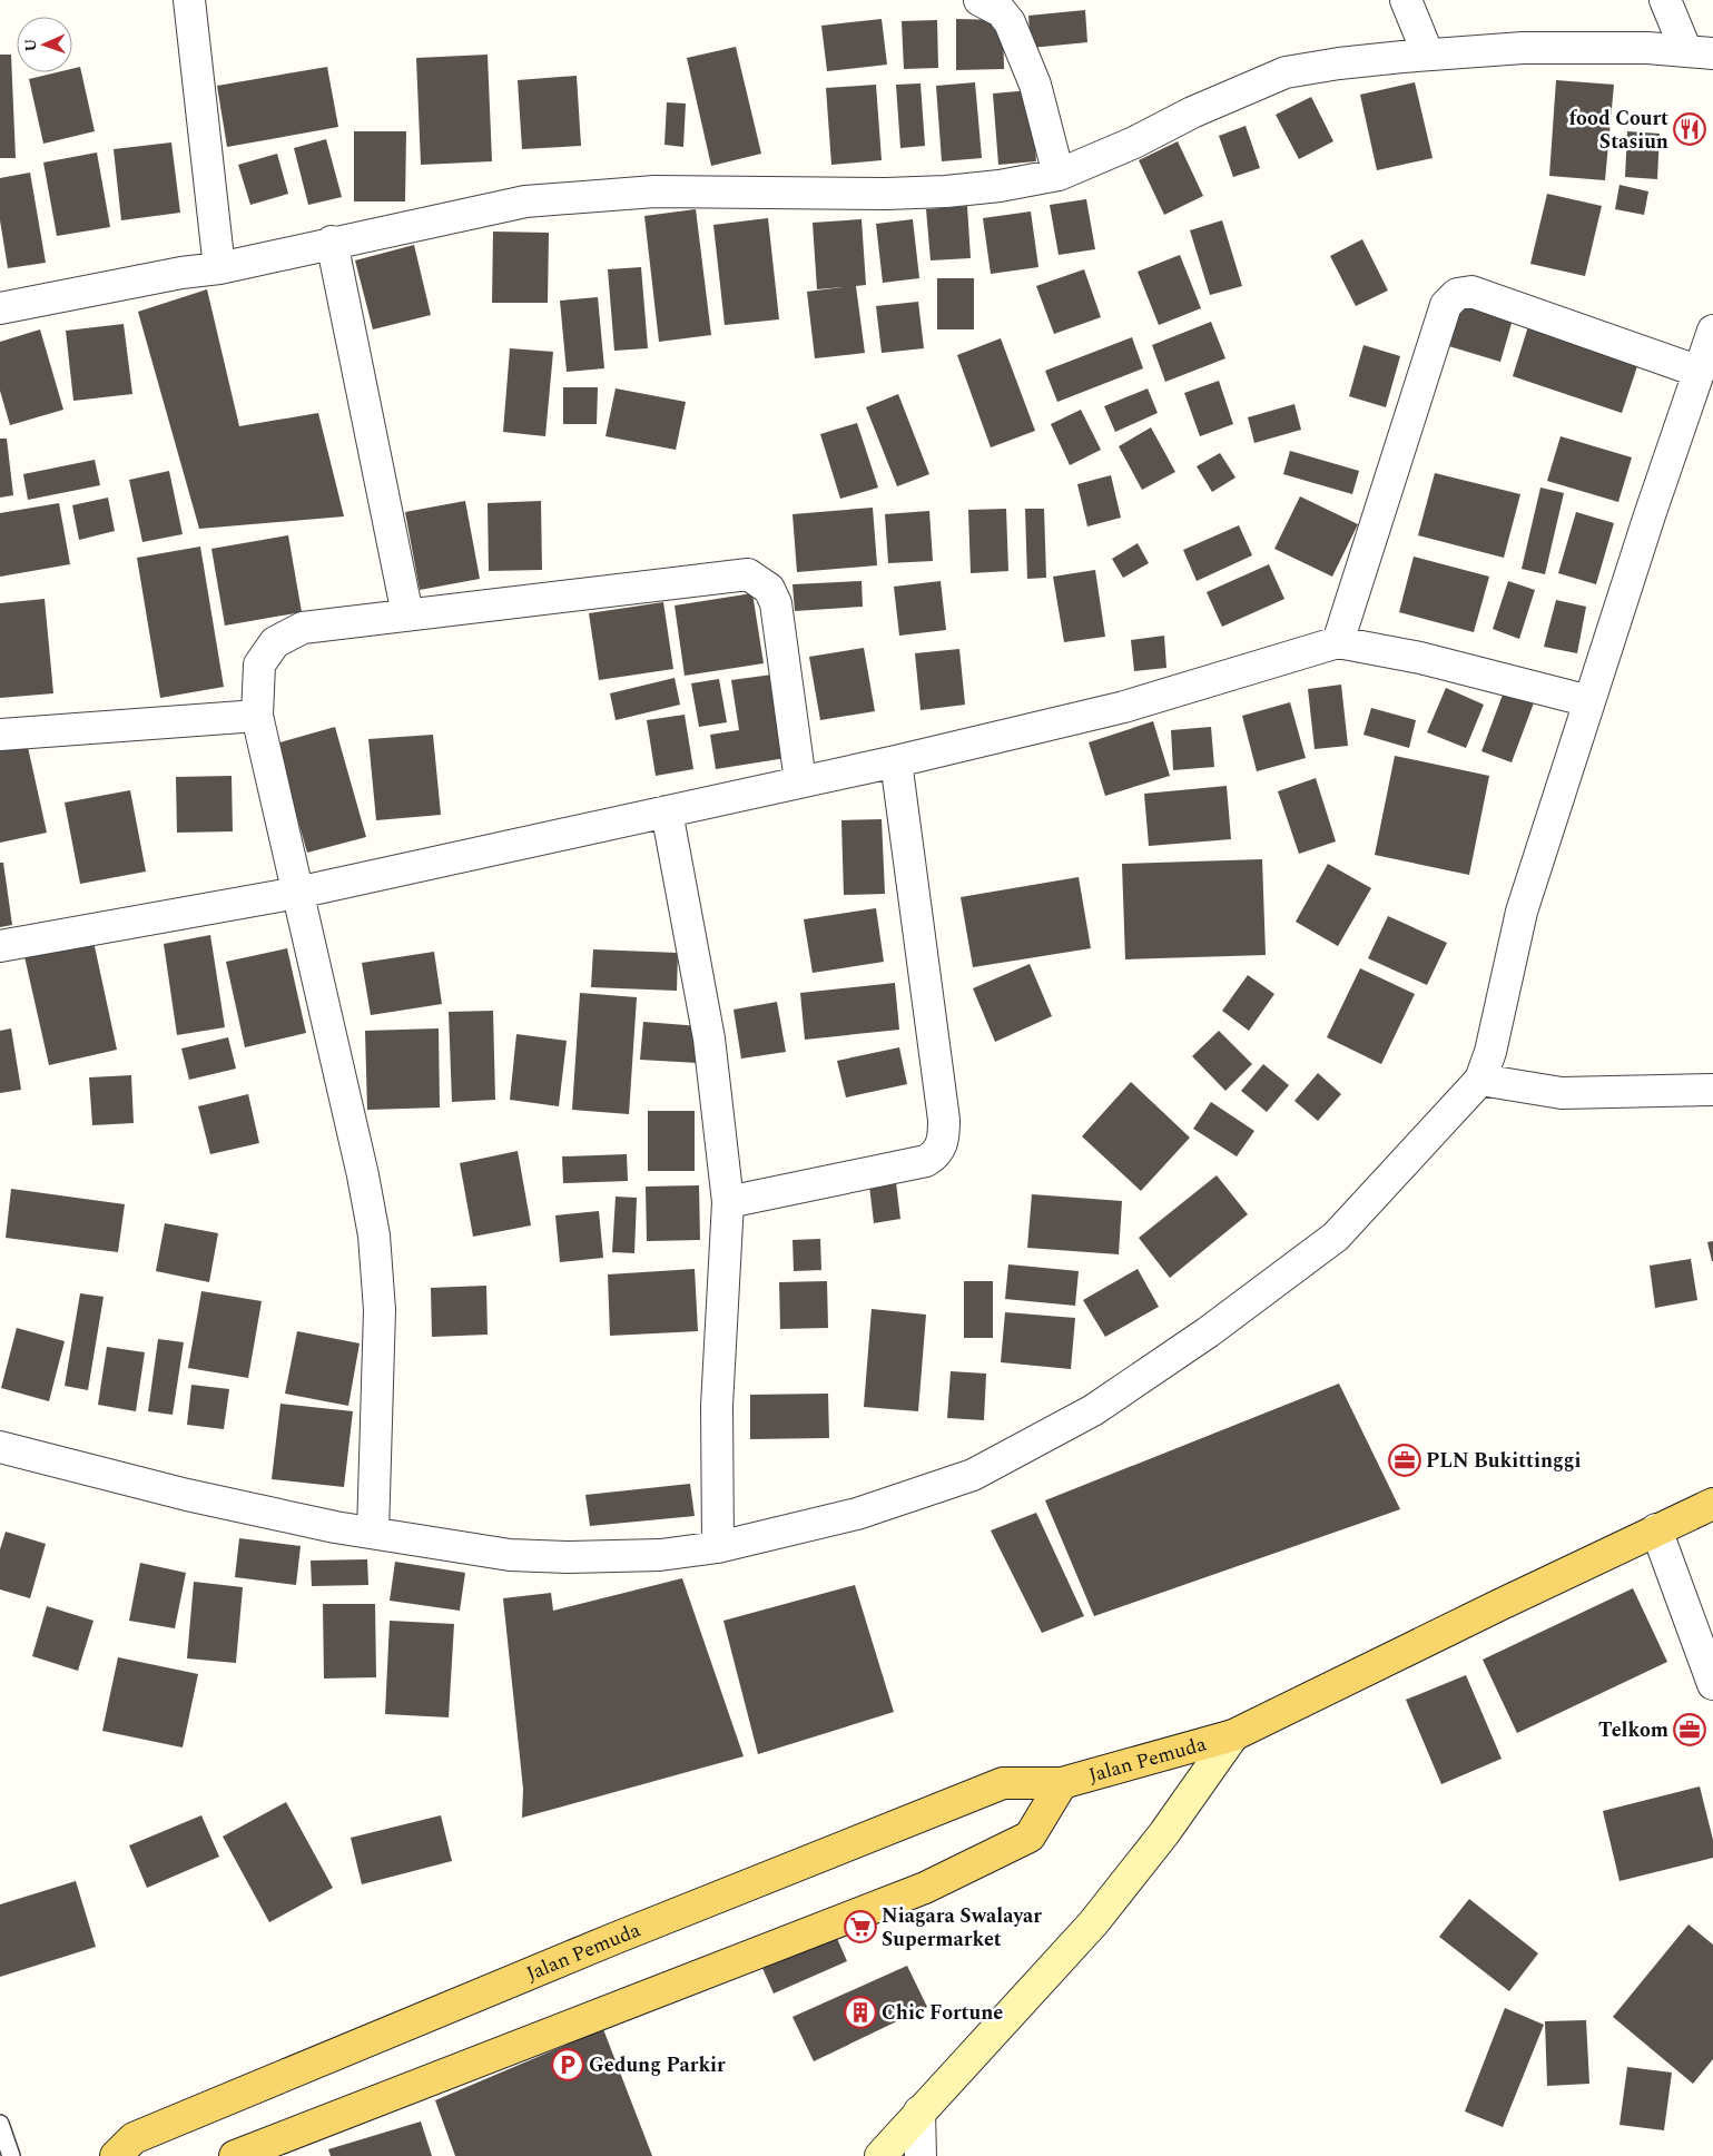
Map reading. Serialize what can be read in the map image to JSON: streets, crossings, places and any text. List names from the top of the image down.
{
  "streets": {
    "main road": ["Jalan Pemuda"]
  },
  "places": {
    "restaurant": ["food Court Stasiun"],
    "office": ["PLN Bukittinggi", "Telkom"],
    "supermarket": ["Niagara Swalayar Supermarket"],
    "building": ["Chic Fortune"],
    "parking": ["Gedung Parkir"]
  },
  "north": "left"
}
